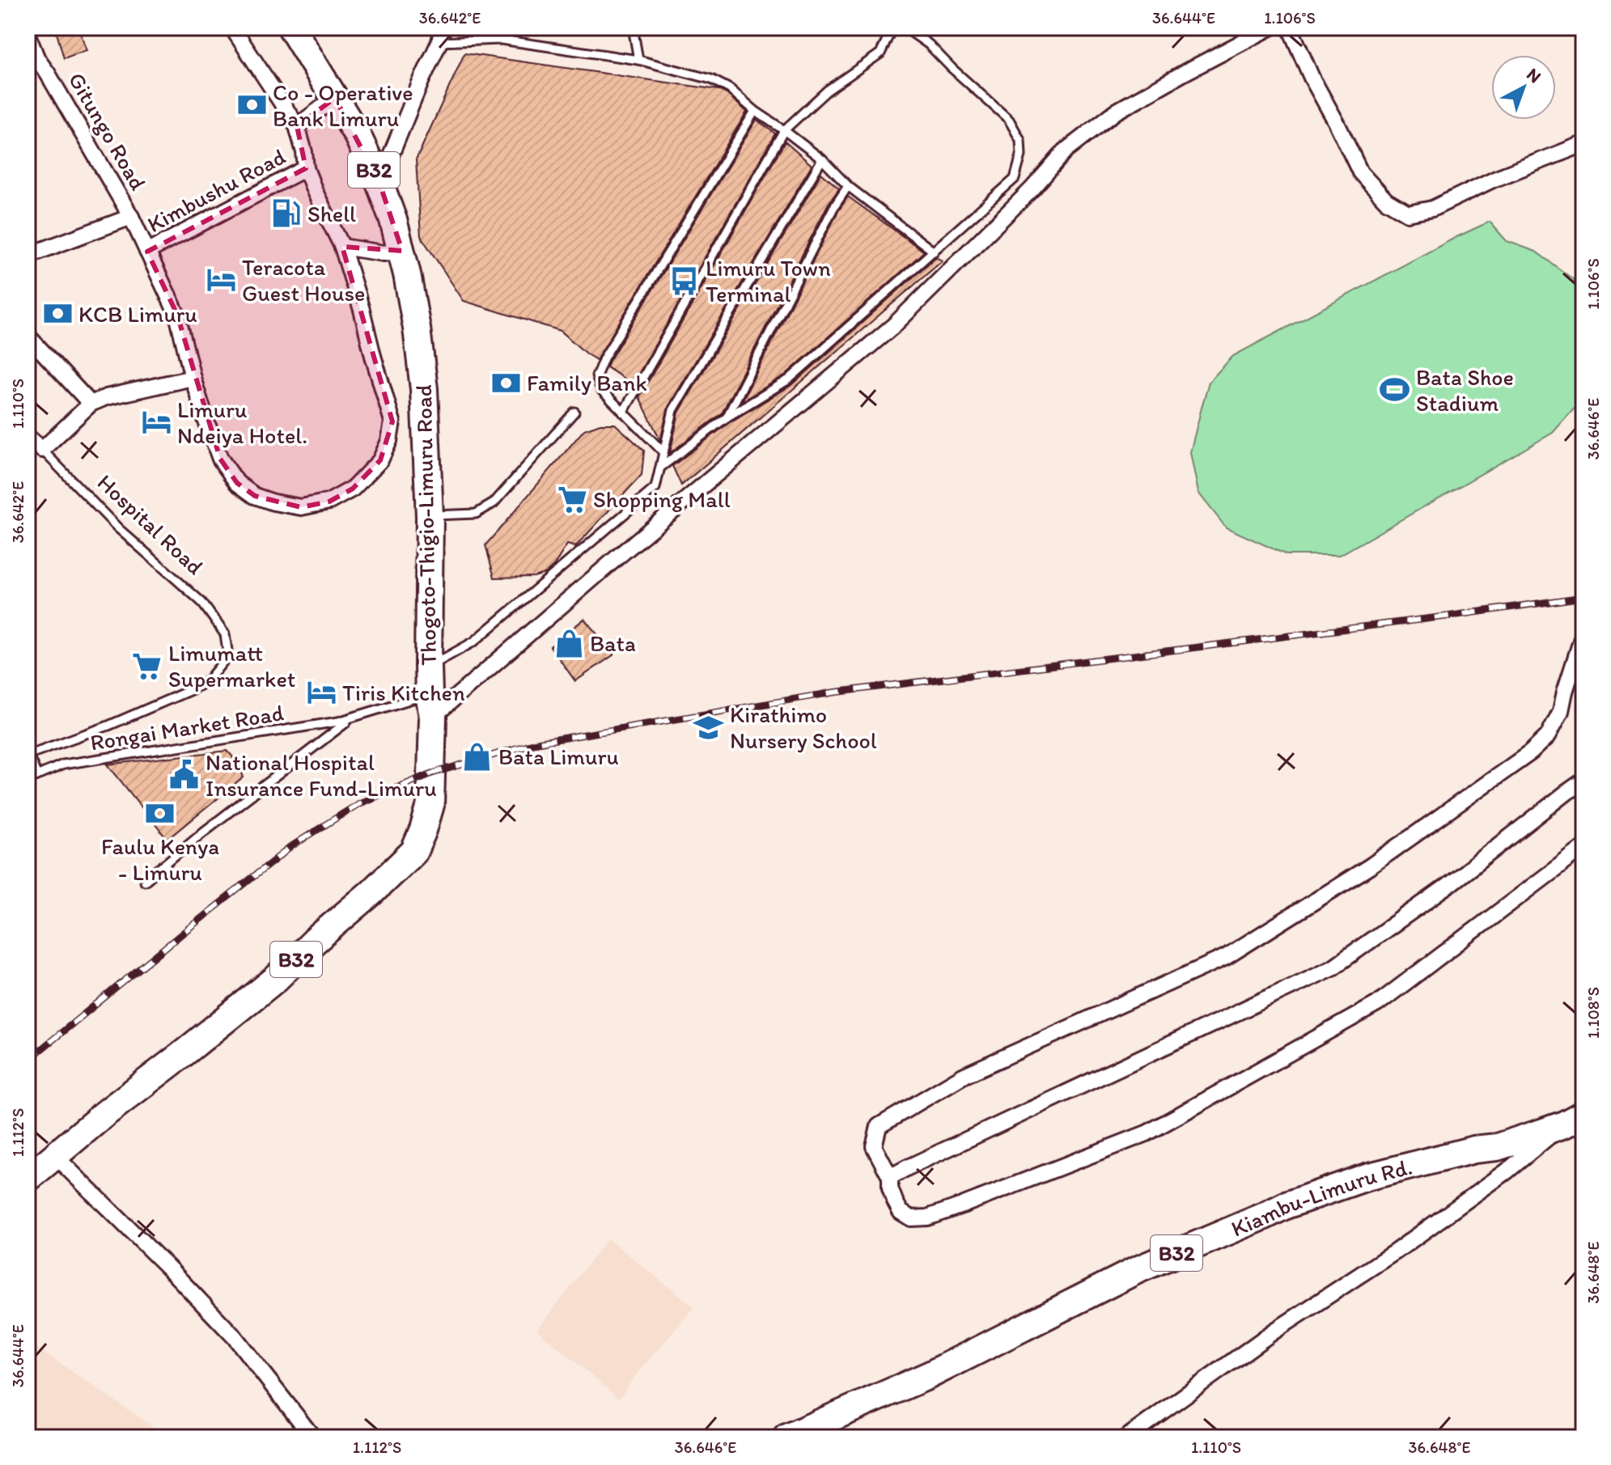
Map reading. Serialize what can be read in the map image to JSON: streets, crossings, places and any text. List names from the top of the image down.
{
  "streets": {
    "highway": ["B32", "Thogoto-Thigio-Limuru Road", "Kiambu-Limuru Rd."],
    "street": ["Gitungo Road", "Kimbushu Road", "Hospital Road"],
    "lane": ["Rongai Market Road"]
  },
  "crossings": [
    ["Gitungo Road", "Kimbushu Road"],
    ["Hospital Road", "Rongai Market Road"],
    ["Thogoto-Thigio-Limuru Road", "Rongai Market Road"]
  ],
  "places": {
    "bank": [
      "Co - Operative Bank Limuru",
      "KCB Limuru",
      "Family Bank",
      "Faulu Kenya - Limuru"
    ],
    "fuel station": ["Shell"],
    "hotel": ["Teracota Guest House", "Limuru Ndeiya Hotel.", "Tiris Kitchen"],
    "bus stop": ["Limuru Town Terminal"],
    "sports": ["Bata Shoe Stadium"],
    "supermarket": ["Shopping Mall", "Limumatt Supermarket"],
    "shop": ["Bata", "Bata Limuru"],
    "school or university": ["Kirathimo Nursery School"],
    "public building": ["National Hospital Insurance Fund-Limuru"]
  },
  "north": "top right",
  "coordinates": [
    "36.642°E",
    "36.644°E",
    "1.106°S",
    "1.110°S",
    "36.646°E",
    "1.108°S",
    "1.112°S",
    "36.648°E"
  ]
}
